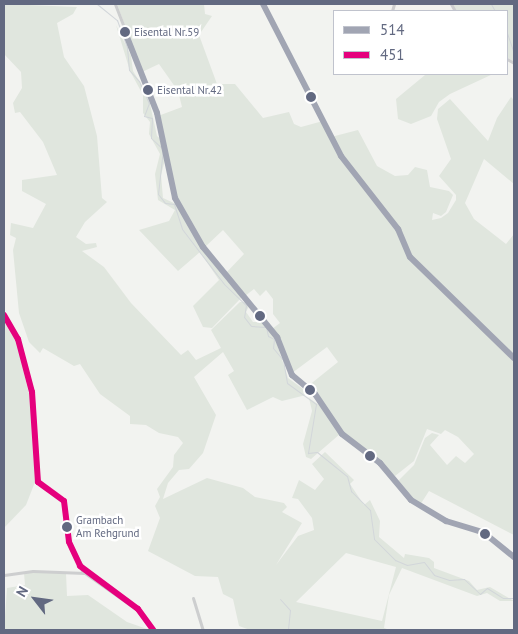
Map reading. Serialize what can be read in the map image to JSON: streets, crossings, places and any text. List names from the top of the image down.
{
  "places": ["Eisental Nr.59", "Eisental Nr.42", "Grambach Am Rehgrund"],
  "lines": ["transit line 514", "transit line 451"],
  "legend": ["514", "451"],
  "north": "top left"
}
